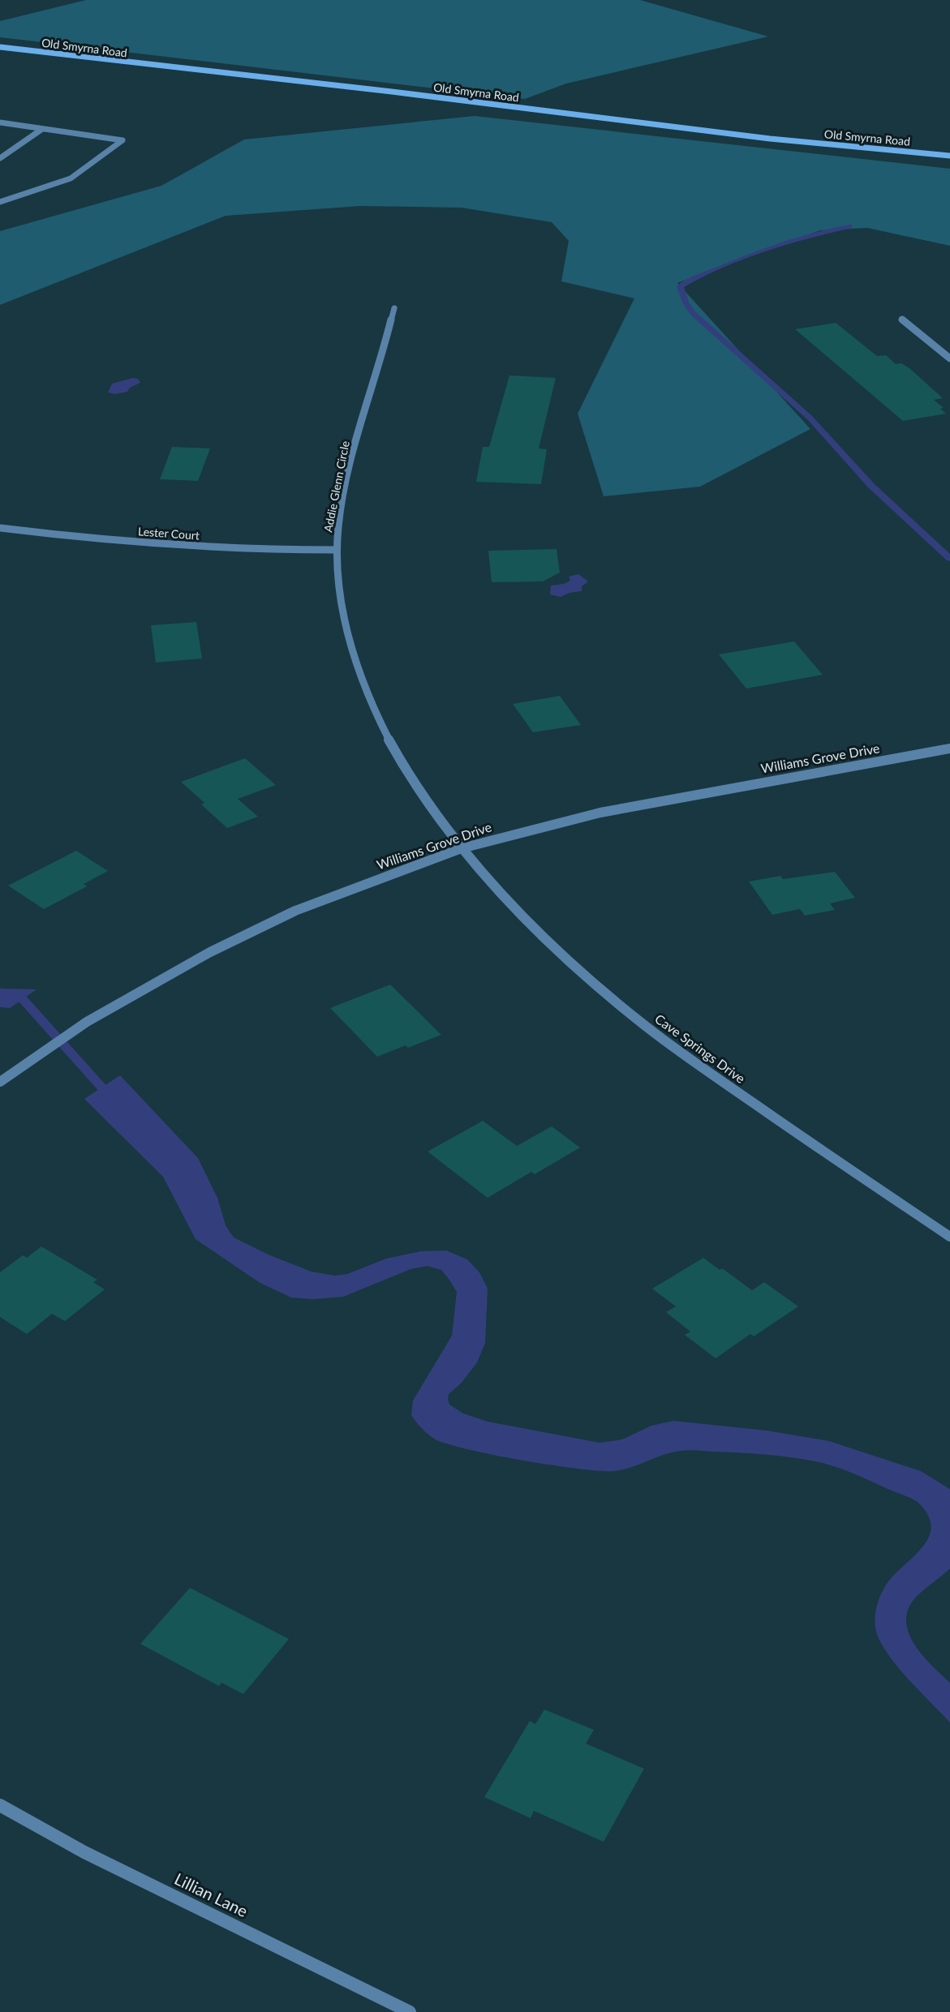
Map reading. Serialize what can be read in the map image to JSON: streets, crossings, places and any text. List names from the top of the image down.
{
  "streets": {
    "street": [
      "Old Smyrna Road",
      "Addie Glenn Circle",
      "Lester Court",
      "Williams Grove Drive",
      "Cave Springs Drive",
      "Lillian Lane"
    ]
  },
  "crossings": [
    ["Addie Glenn Circle", "Lester Court"],
    ["Addie Glenn Circle", "Williams Grove Drive"],
    ["Addie Glenn Circle", "Cave Springs Drive"],
    ["Williams Grove Drive", "Cave Springs Drive"]
  ]
}
